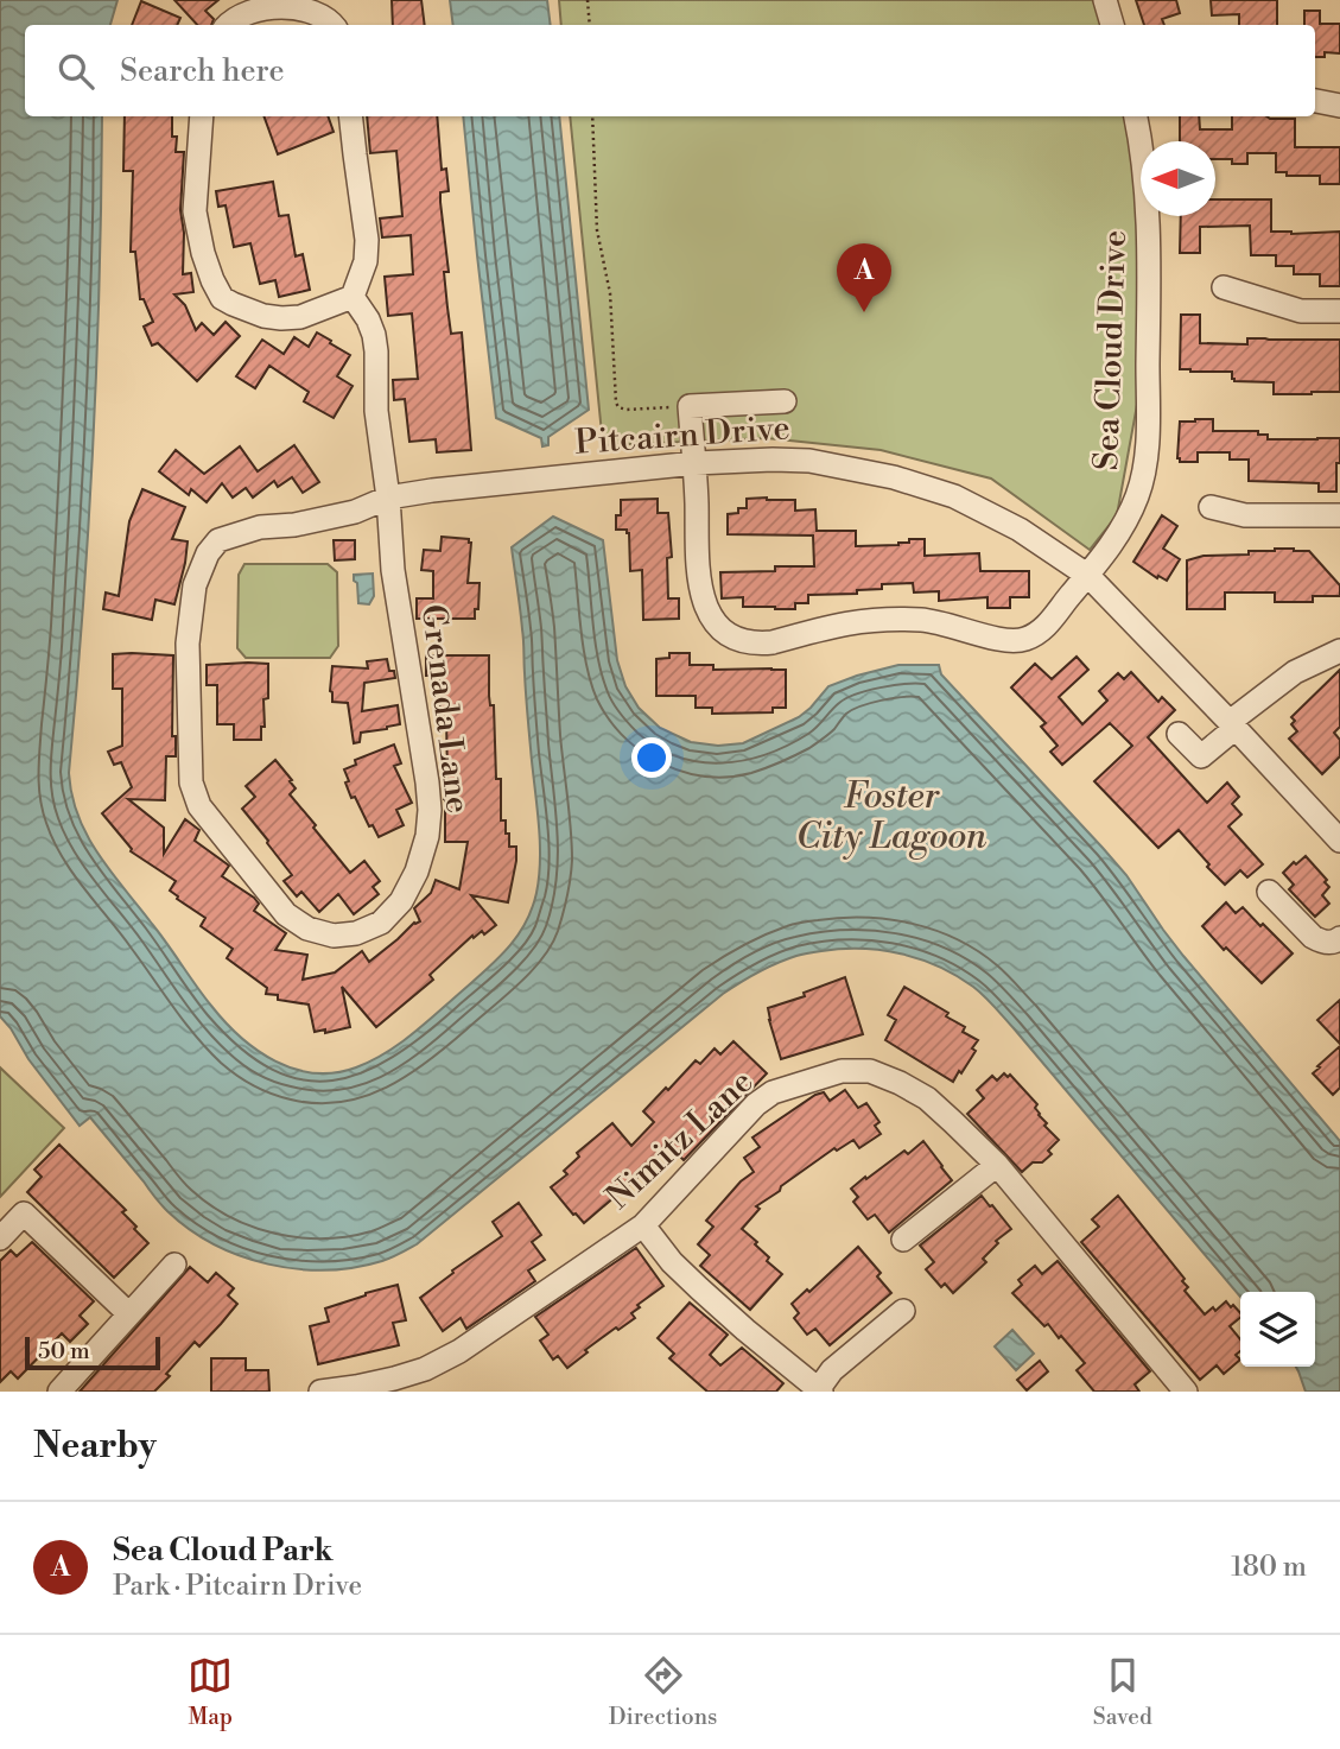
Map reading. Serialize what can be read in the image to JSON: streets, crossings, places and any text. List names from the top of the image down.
{
  "streets": {
    "street": [
      "Sea Cloud Drive",
      "Pitcairn Drive",
      "Grenada Lane",
      "Nimitz Lane"
    ]
  },
  "crossings": [
    ["Sea Cloud Drive", "Pitcairn Drive"],
    ["Pitcairn Drive", "Grenada Lane"]
  ],
  "water": ["Foster City Lagoon"],
  "scale_bar": "50 m",
  "north": "left",
  "page": {
    "search": "Search here",
    "pins": "A",
    "scale": "50 m",
    "heading": "Nearby",
    "list": [
      {
        "mark": "A",
        "name": "Sea Cloud Park",
        "note": "Park · Pitcairn Drive",
        "value": "180 m"
      }
    ],
    "nav": ["Map", "Directions", "Saved"]
  }
}
